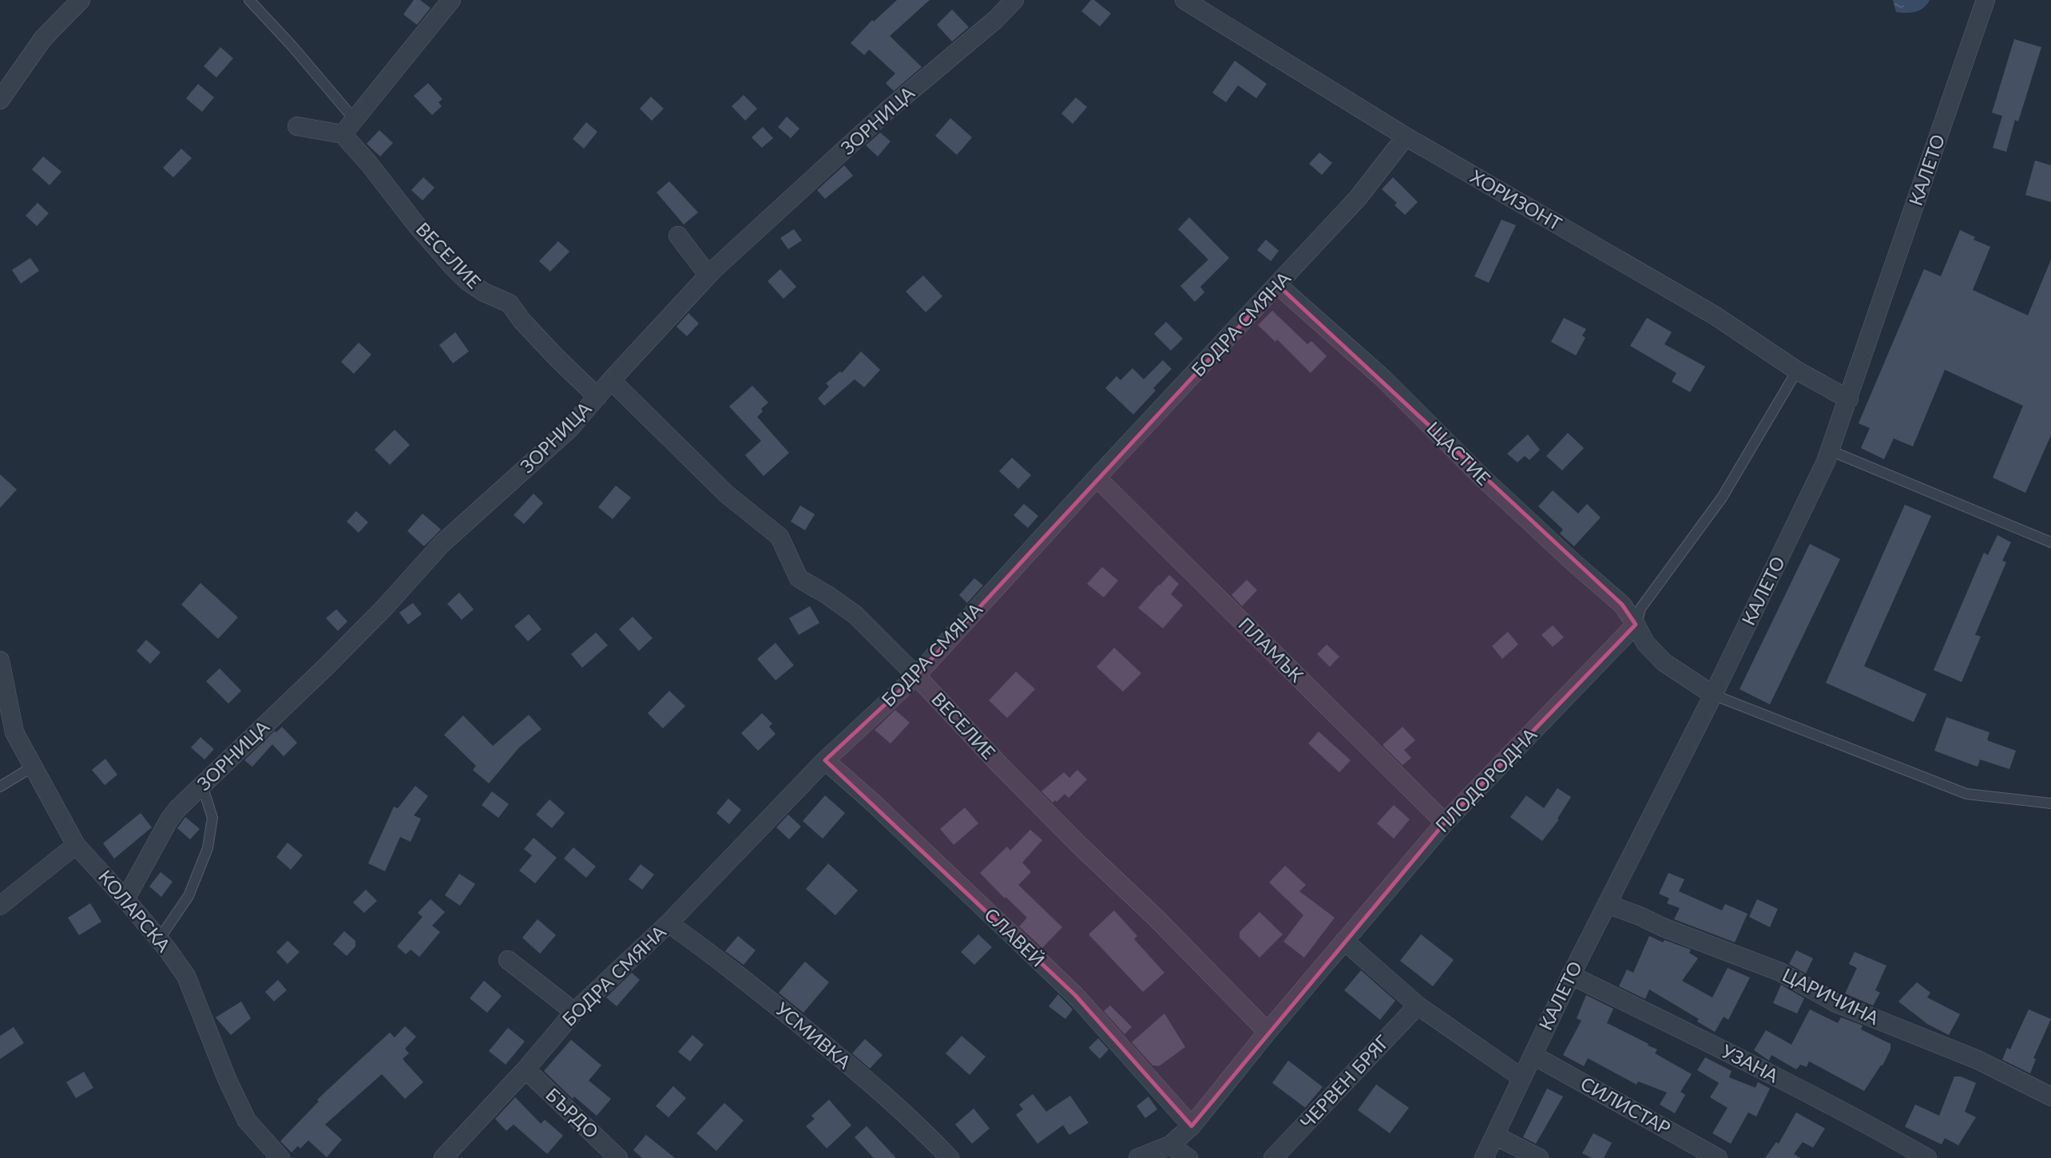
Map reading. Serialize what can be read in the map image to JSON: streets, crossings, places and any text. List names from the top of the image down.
{
  "streets": {
    "street": [
      "ЗОРНИЦА",
      "КАЛЕТО",
      "ХОРИЗОНТ",
      "ВЕСЕЛИЕ",
      "БОДРА СМЯНА",
      "ЩАСТИЕ",
      "ПЛАМЪК",
      "ПЛОДОРОДНА",
      "КОЛАРСКА",
      "СЛАВЕЙ",
      "ЦАРИЧИНА",
      "УСМИВКА",
      "УЗАНА",
      "ЧЕРВЕН БРЯГ",
      "СИЛИСТАР",
      "БЪРДО"
    ]
  },
  "crossings": [
    ["ЗОРНИЦА", "ВЕСЕЛИЕ"],
    ["ЗОРНИЦА", "КОЛАРСКА"],
    ["КАЛЕТО", "ХОРИЗОНТ"],
    ["КАЛЕТО", "ЩАСТИЕ"],
    ["КАЛЕТО", "ЦАРИЧИНА"],
    ["КАЛЕТО", "УЗАНА"],
    ["КАЛЕТО", "СИЛИСТАР"],
    ["ХОРИЗОНТ", "БОДРА СМЯНА"],
    ["ХОРИЗОНТ", "ПЛОДОРОДНА"],
    ["ВЕСЕЛИЕ", "БОДРА СМЯНА"],
    ["ВЕСЕЛИЕ", "ПЛОДОРОДНА"],
    ["БОДРА СМЯНА", "ЩАСТИЕ"],
    ["БОДРА СМЯНА", "ПЛАМЪК"],
    ["БОДРА СМЯНА", "СЛАВЕЙ"],
    ["БОДРА СМЯНА", "УСМИВКА"],
    ["БОДРА СМЯНА", "БЪРДО"],
    ["ЩАСТИЕ", "ПЛОДОРОДНА"],
    ["ПЛАМЪК", "ПЛОДОРОДНА"],
    ["ПЛОДОРОДНА", "СЛАВЕЙ"]
  ]
}
